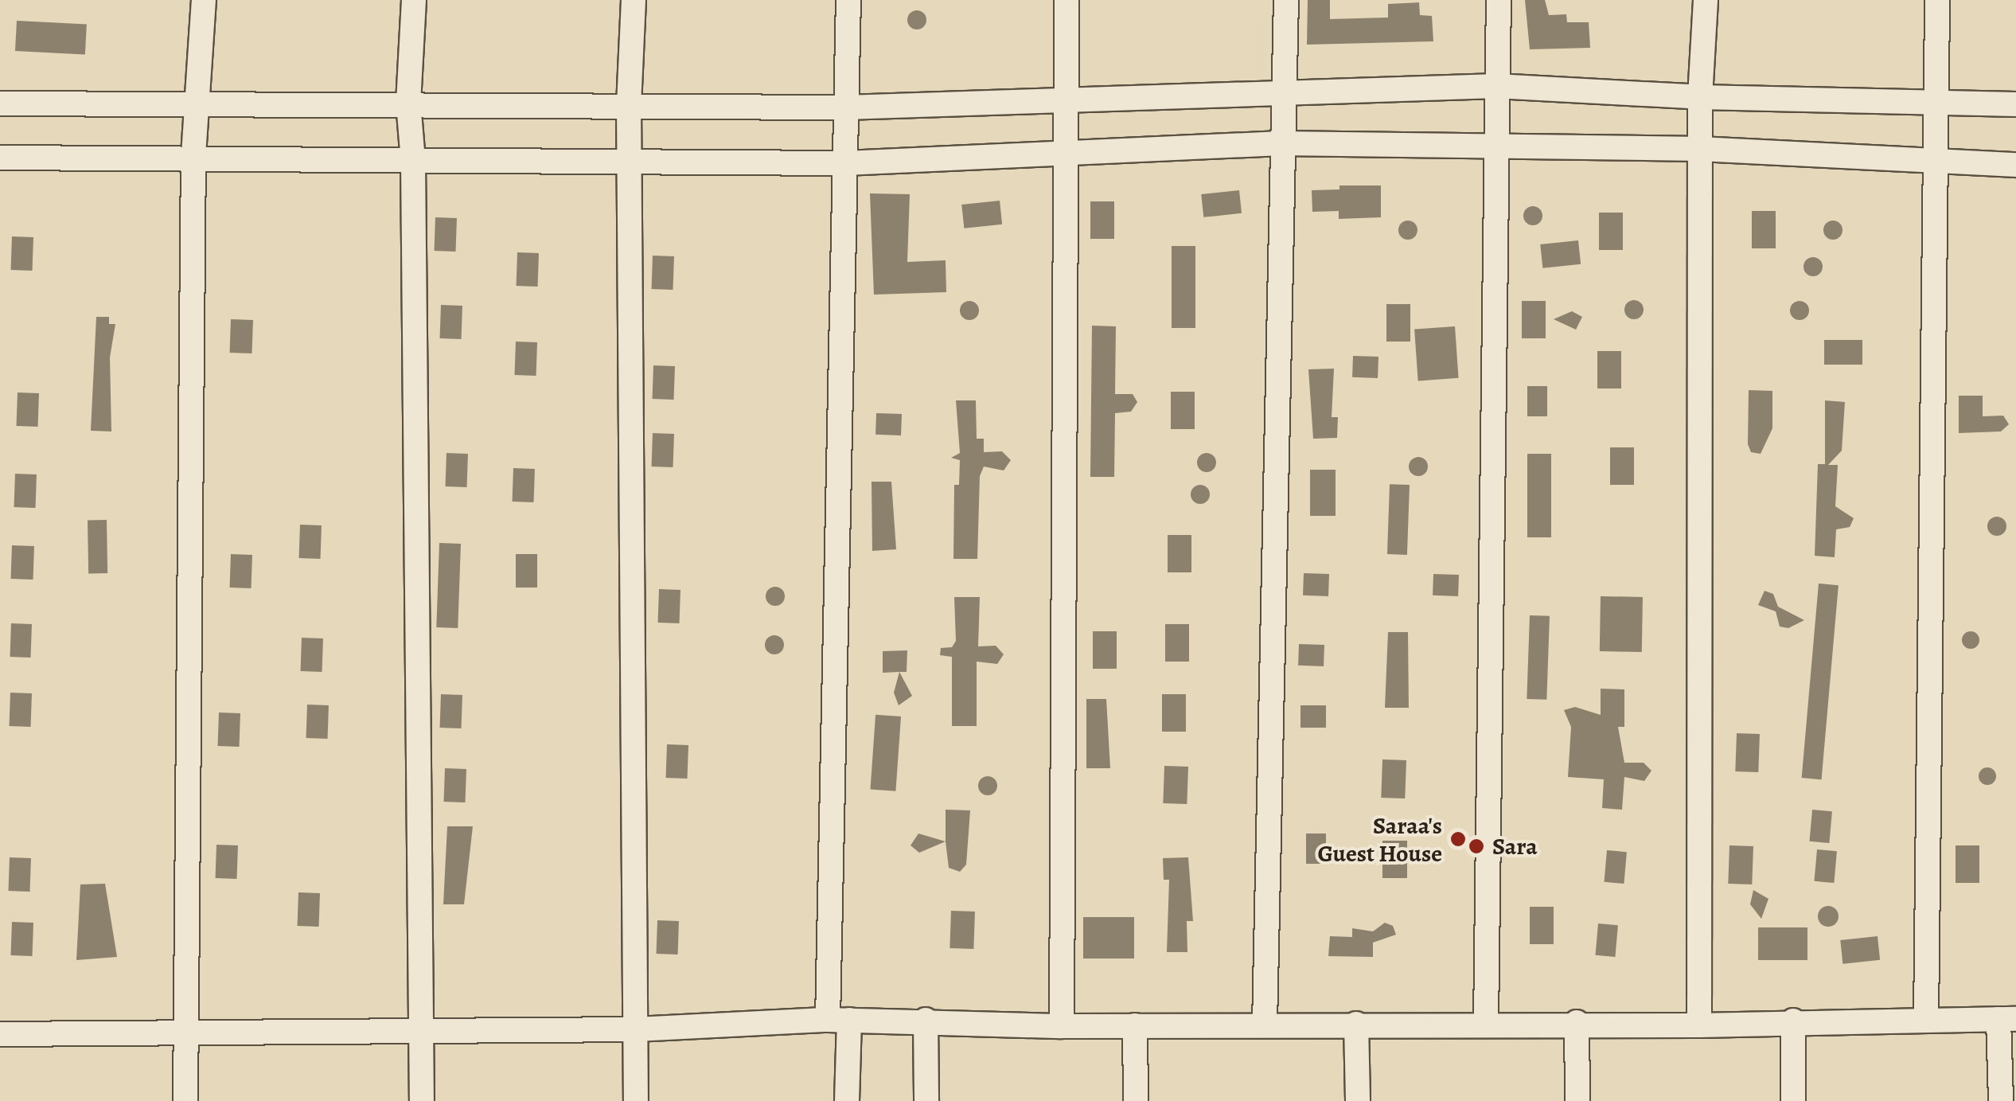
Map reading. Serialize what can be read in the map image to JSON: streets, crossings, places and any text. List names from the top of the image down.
{
  "places": ["Saraa's Guest House", "Sara"]
}
